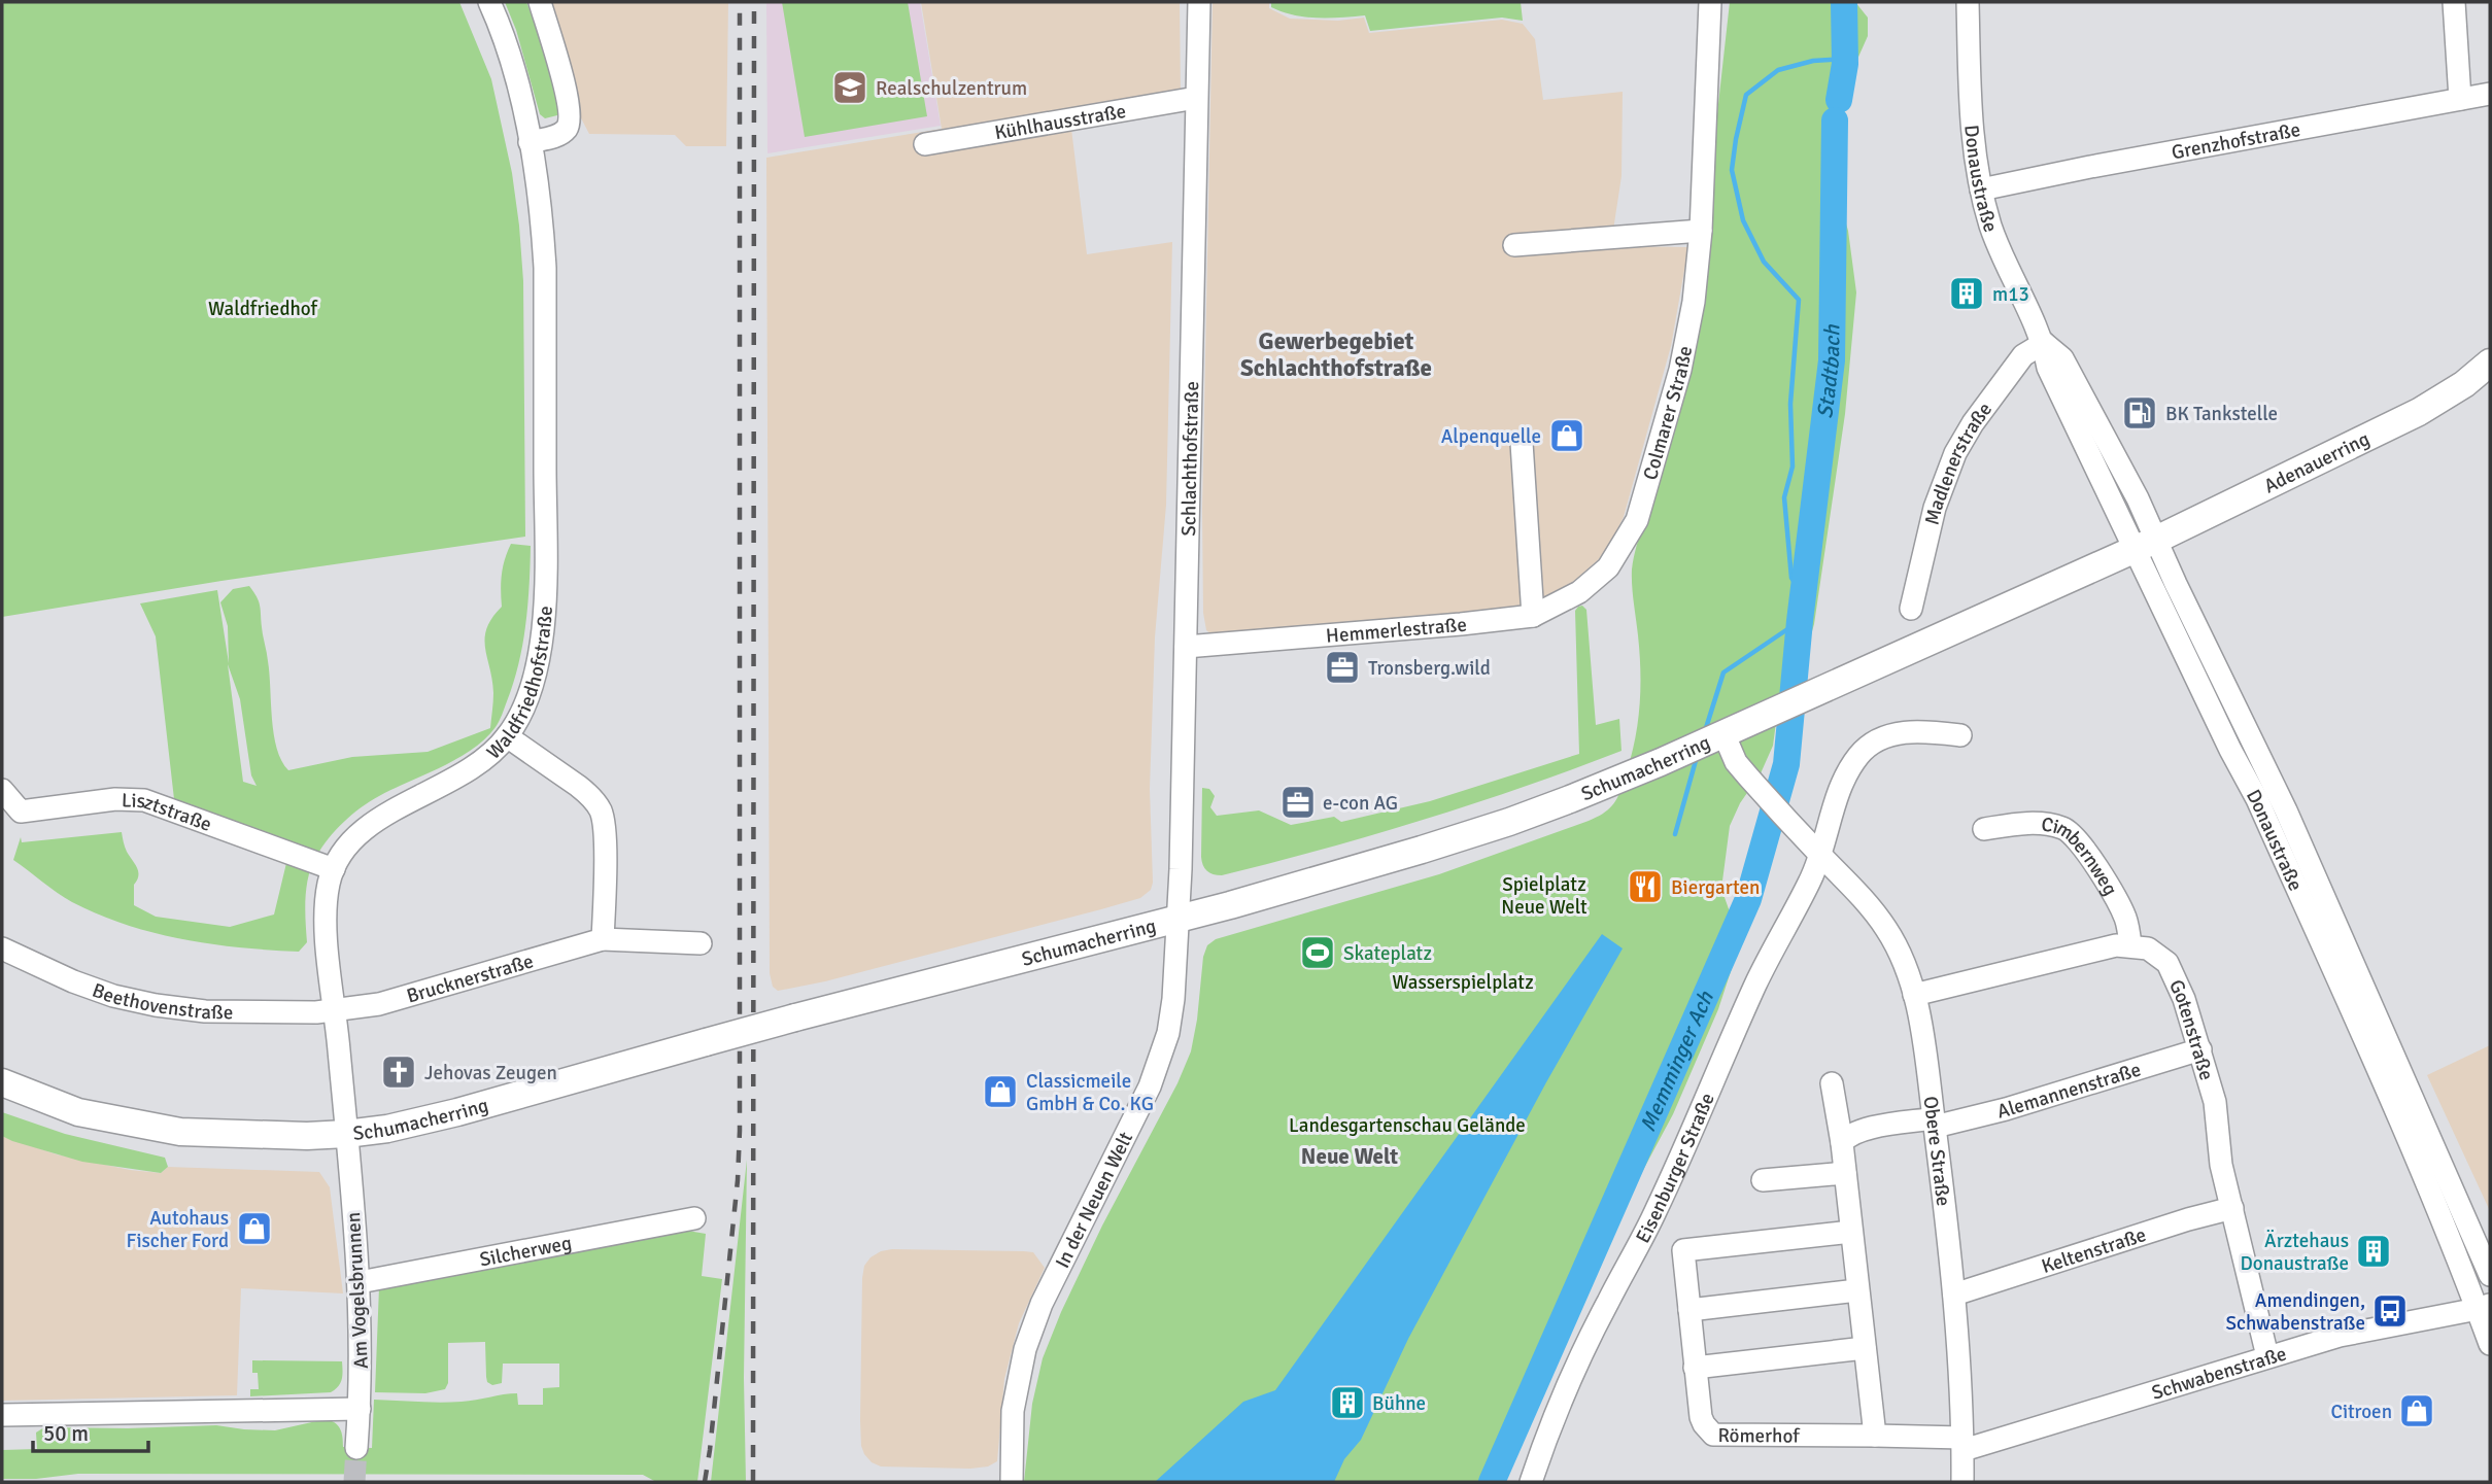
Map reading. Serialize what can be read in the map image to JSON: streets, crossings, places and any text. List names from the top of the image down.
{
  "streets": {
    "main road": ["Adenauerring", "Schumacherring"],
    "street": [
      "Kühlhausstraße",
      "Grenzhofstraße",
      "Donaustraße",
      "Colmarer Straße",
      "Schlachthofstraße",
      "Madlenerstraße",
      "Hemmerlestraße",
      "Waldfriedhofstraße",
      "Lisztstraße",
      "Cimbernweg",
      "Brucknerstraße",
      "Beethovenstraße",
      "Gotenstraße",
      "Alemannenstraße",
      "Obere Straße",
      "Eisenburger Straße",
      "In der Neuen Welt",
      "Silcherweg",
      "Keltenstraße",
      "Am Vogelsbrunnen",
      "Schwabenstraße",
      "Römerhof"
    ]
  },
  "crossings": [
    ["Kühlhausstraße", "Schlachthofstraße"],
    ["Grenzhofstraße", "Donaustraße"],
    ["Donaustraße", "Adenauerring"],
    ["Donaustraße", "Madlenerstraße"],
    ["Donaustraße", "Schumacherring"],
    ["Donaustraße", "Schwabenstraße"],
    ["Colmarer Straße", "Hemmerlestraße"],
    ["Schlachthofstraße", "Hemmerlestraße"],
    ["Schlachthofstraße", "Schumacherring"],
    ["Schlachthofstraße", "In der Neuen Welt"],
    ["Adenauerring", "Schumacherring"],
    ["Waldfriedhofstraße", "Schumacherring"],
    ["Waldfriedhofstraße", "Lisztstraße"],
    ["Waldfriedhofstraße", "Brucknerstraße"],
    ["Waldfriedhofstraße", "Beethovenstraße"],
    ["Waldfriedhofstraße", "Am Vogelsbrunnen"],
    ["Schumacherring", "Obere Straße"],
    ["Schumacherring", "In der Neuen Welt"],
    ["Schumacherring", "Am Vogelsbrunnen"],
    ["Cimbernweg", "Gotenstraße"],
    ["Brucknerstraße", "Beethovenstraße"],
    ["Gotenstraße", "Alemannenstraße"],
    ["Gotenstraße", "Keltenstraße"],
    ["Gotenstraße", "Schwabenstraße"],
    ["Alemannenstraße", "Obere Straße"],
    ["Obere Straße", "Eisenburger Straße"],
    ["Obere Straße", "Keltenstraße"],
    ["Obere Straße", "Schwabenstraße"],
    ["Obere Straße", "Römerhof"],
    ["Silcherweg", "Am Vogelsbrunnen"],
    ["Schwabenstraße", "Römerhof"]
  ],
  "districts": ["Gewerbegebiet Schlachthofstraße", "Neue Welt"],
  "water": ["Stadtbach", "Memminger Ach"],
  "parks": [
    "Waldfriedhof",
    "Spielplatz Neue Welt",
    "Wasserspielplatz",
    "Landesgartenschau Gelände"
  ],
  "places": {
    "school or university": ["Realschulzentrum"],
    "building": ["m13", "Ärztehaus Donaustraße", "Bühne"],
    "fuel station": ["BK Tankstelle"],
    "shop": [
      "Alpenquelle",
      "Classicmeile GmbH & Co. KG",
      "Autohaus Fischer Ford",
      "Citroen"
    ],
    "office": ["Tronsberg.wild", "e-con AG"],
    "restaurant": ["Biergarten"],
    "sports": ["Skateplatz"],
    "church": ["Jehovas Zeugen"],
    "bus stop": ["Amendingen, Schwabenstraße"]
  },
  "scale_bar": "50 m"
}
